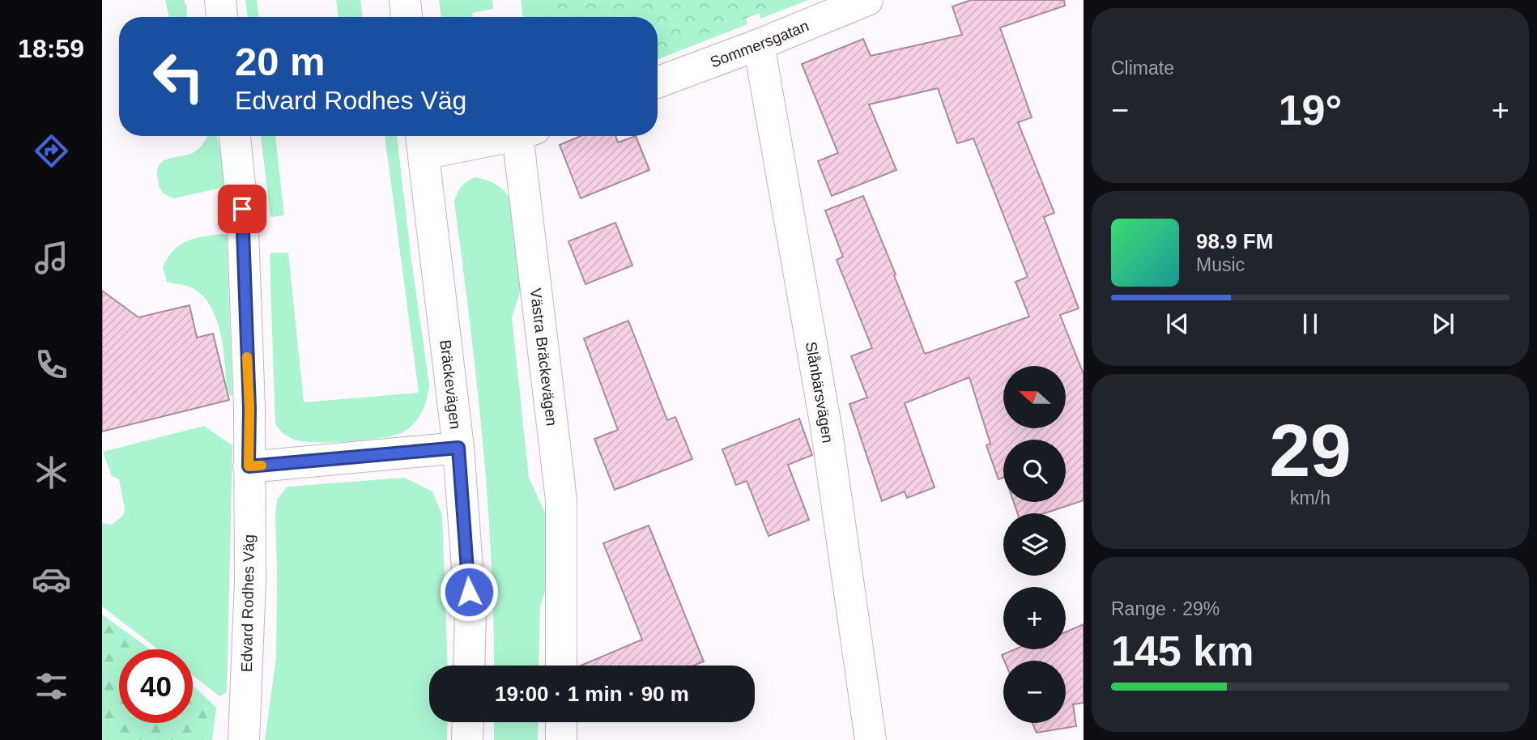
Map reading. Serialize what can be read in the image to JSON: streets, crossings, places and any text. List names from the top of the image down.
{
  "streets": {
    "street": [
      "Sommersgatan",
      "Västra Bräckevägen",
      "Bräckevägen",
      "Slånbärsvägen",
      "Edvard Rodhes Väg"
    ]
  },
  "crossings": [
    ["Sommersgatan", "Slånbärsvägen"],
    ["Västra Bräckevägen", "Bräckevägen"]
  ],
  "north": "left",
  "page": {
    "tabs": "18:59",
    "tile": [
      "Climate",
      ["29", "km/h"],
      ["Range · 29%", "145 km"]
    ],
    "turn": ["20 m", "Edvard Rodhes Väg"],
    "heat": ["−", "19°", "+"],
    "song": ["98.9 FM", "Music"],
    "map_buttons": ["+", "−"],
    "limit": "40",
    "trip": "19:00 · 1 min · 90 m"
  }
}
